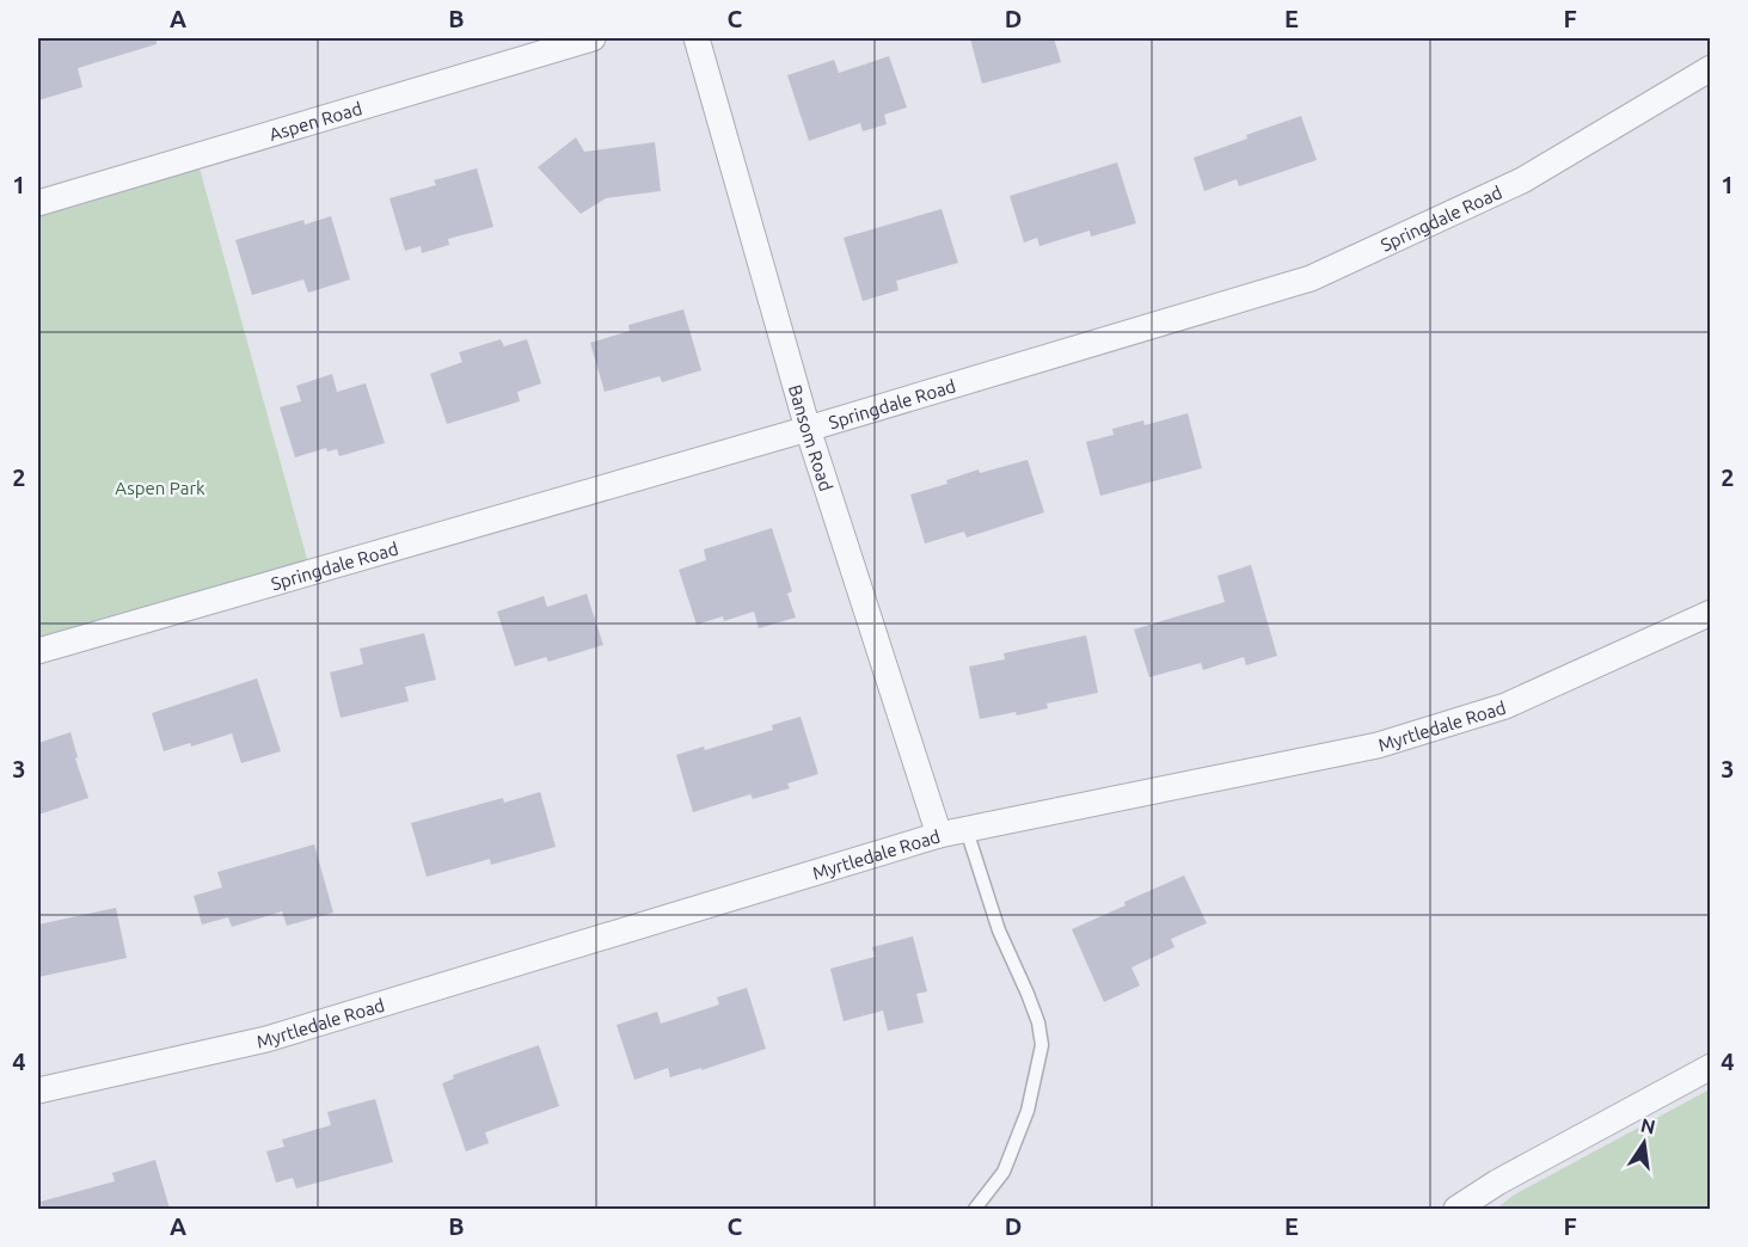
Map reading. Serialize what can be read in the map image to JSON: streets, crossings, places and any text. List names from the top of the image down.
{
  "streets": {
    "street": [
      "Aspen Road",
      "Springdale Road",
      "Bansom Road",
      "Myrtledale Road"
    ]
  },
  "crossings": [
    ["Springdale Road", "Bansom Road"],
    ["Bansom Road", "Myrtledale Road"]
  ],
  "parks": ["Aspen Park"],
  "north": "top",
  "grid": {
    "columns": [
      "A",
      "B",
      "C",
      "D",
      "E",
      "F"
    ],
    "rows": [
      "1",
      "2",
      "3",
      "4"
    ]
  }
}
